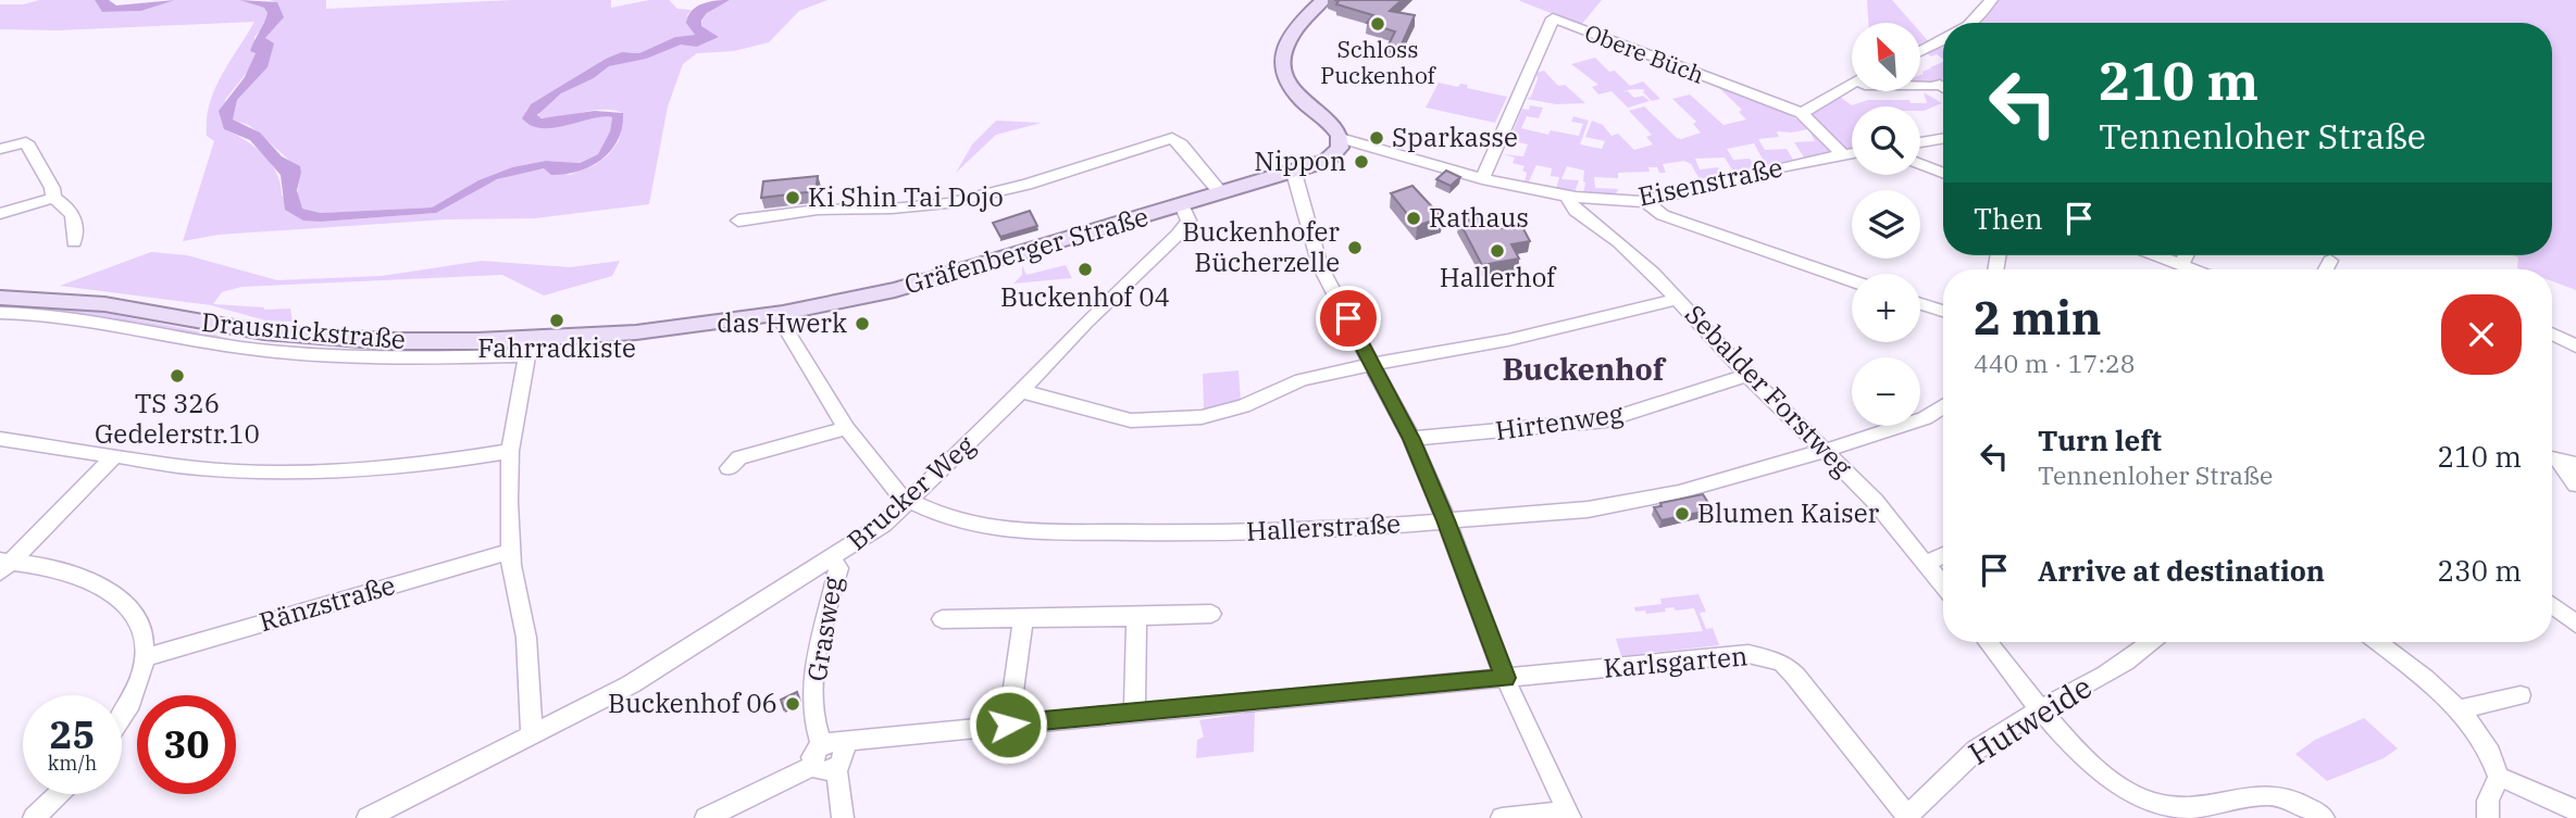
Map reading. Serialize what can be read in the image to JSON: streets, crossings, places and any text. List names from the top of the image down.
{
  "streets": {
    "main road": ["Gräfenberger Straße", "Drausnickstraße"],
    "street": [
      "Obere Büch",
      "Eisenstraße",
      "Sebalder Forstweg",
      "Hirtenweg",
      "Brucker Weg",
      "Hallerstraße",
      "Ränzstraße",
      "Grasweg",
      "Karlsgarten",
      "Hutweide"
    ]
  },
  "crossings": [
    ["Obere Büch", "Eisenstraße"],
    ["Eisenstraße", "Gräfenberger Straße"],
    ["Eisenstraße", "Sebalder Forstweg"],
    ["Gräfenberger Straße", "Drausnickstraße"],
    ["Gräfenberger Straße", "Brucker Weg"],
    ["Gräfenberger Straße", "Hallerstraße"],
    ["Sebalder Forstweg", "Hirtenweg"],
    ["Sebalder Forstweg", "Hallerstraße"],
    ["Brucker Weg", "Hallerstraße"],
    ["Brucker Weg", "Grasweg"],
    ["Grasweg", "Karlsgarten"],
    ["Karlsgarten", "Hutweide"]
  ],
  "districts": ["Buckenhof"],
  "places": [
    "Schloss Puckenhof",
    "Sparkasse",
    "Nippon",
    "Ki Shin Tai Dojo",
    "Rathaus",
    "Buckenhofer Bücherzelle",
    "Hallerhof",
    "Buckenhof 04",
    "Fahrradkiste",
    "das Hwerk",
    "TS 326 Gedelerstr.10",
    "Blumen Kaiser",
    "Buckenhof 06"
  ],
  "north": "top left",
  "page": {
    "map_buttons": ["+", "−"],
    "turn": ["210 m", "Tennenloher Straße"],
    "then": "Then",
    "heading": ["2 min", "440 m · 17:28"],
    "list": [
      {
        "name": "Turn left",
        "note": "Tennenloher Straße",
        "value": "210 m"
      },
      {
        "name": "Arrive at destination",
        "value": "230 m"
      }
    ],
    "speed": "25 km/h",
    "limit": "30"
  }
}
